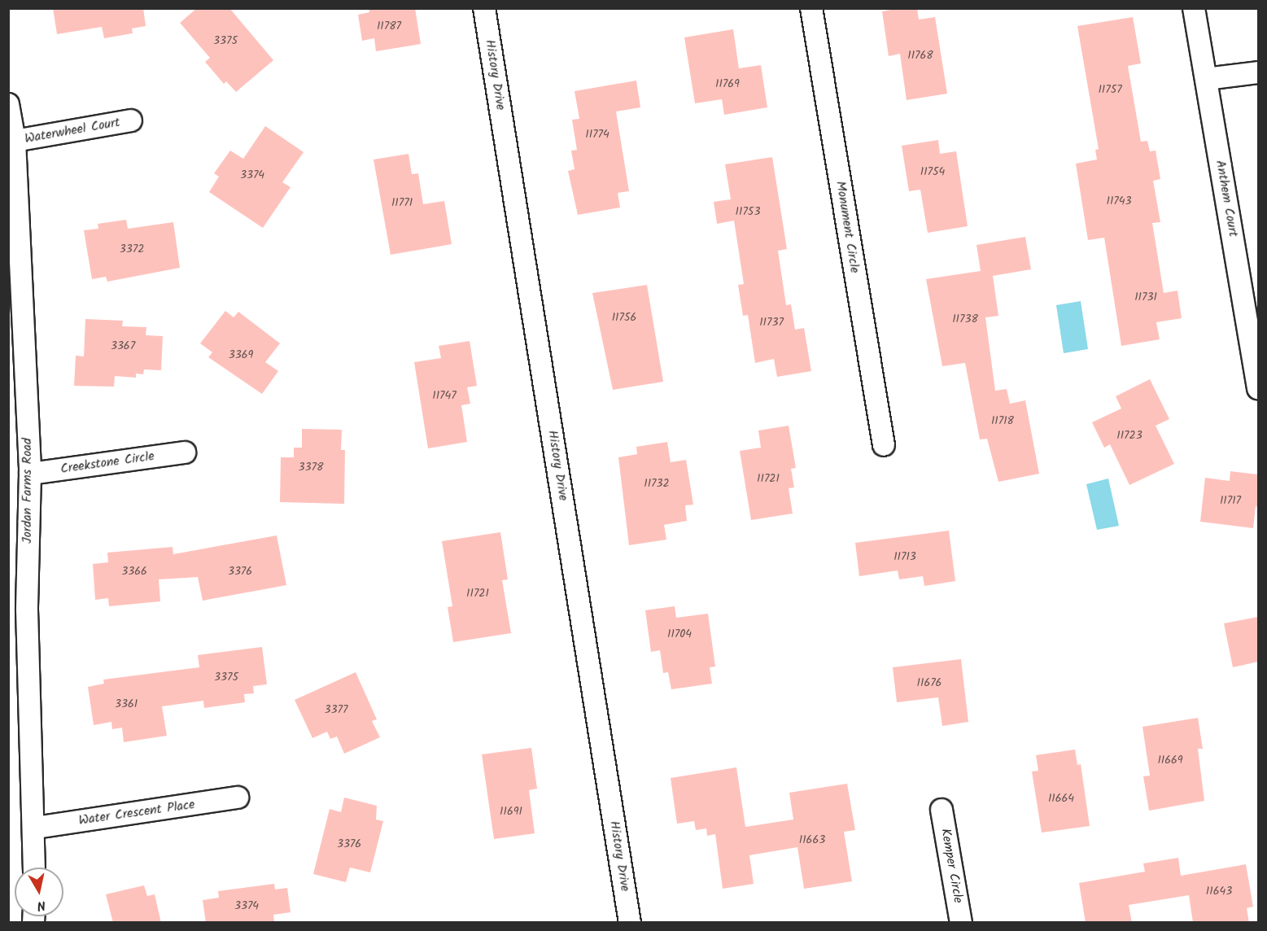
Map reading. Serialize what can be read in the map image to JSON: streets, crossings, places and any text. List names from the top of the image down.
{
  "streets": {
    "street": [
      "History Drive",
      "Waterwheel Court",
      "Anthem Court",
      "Monument Circle",
      "Creekstone Circle",
      "Jordan Farms Road",
      "Water Crescent Place",
      "Kemper Circle"
    ]
  },
  "crossings": [
    ["Waterwheel Court", "Jordan Farms Road"],
    ["Creekstone Circle", "Jordan Farms Road"],
    ["Jordan Farms Road", "Water Crescent Place"]
  ],
  "house_numbers": [
    "11787",
    "3375",
    "11768",
    "11769",
    "11757",
    "11774",
    "11754",
    "3374",
    "11743",
    "11771",
    "11753",
    "3372",
    "11731",
    "11756",
    "11738",
    "11737",
    "3367",
    "3369",
    "11747",
    "11718",
    "11723",
    "3378",
    "11721",
    "11732",
    "11717",
    "11713",
    "3366",
    "3376",
    "11721",
    "11704",
    "3375",
    "11676",
    "3361",
    "3377",
    "11669",
    "11664",
    "11691",
    "11663",
    "3376",
    "11643",
    "3374"
  ],
  "north": "bottom"
}
